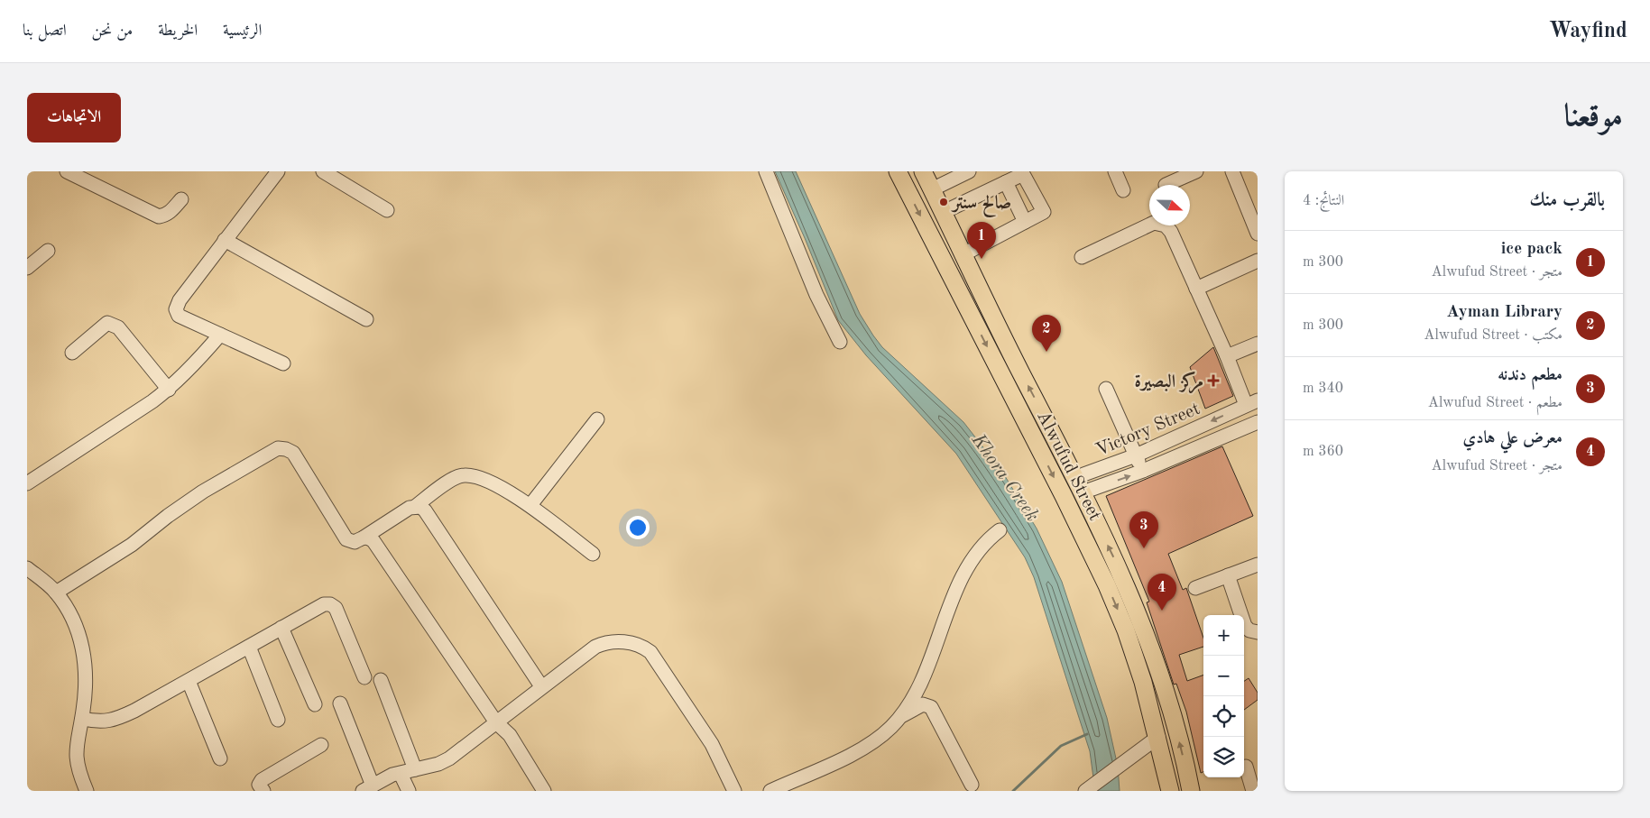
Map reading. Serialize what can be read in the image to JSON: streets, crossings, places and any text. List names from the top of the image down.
{
  "streets": {
    "main road": ["Alwufud Street"],
    "street": ["Victory Street"]
  },
  "crossings": [
    ["Victory Street", "Alwufud Street"]
  ],
  "water": ["Khora Creek"],
  "places": {
    "other": ["صالح سنتر"],
    "health": ["مركز البصيرة"]
  },
  "north": "right",
  "page": {
    "header": "Wayfind",
    "nav": [
      "الرئيسية",
      "الخريطة",
      "من نحن",
      "اتصل بنا"
    ],
    "title": "موقعنا",
    "buttons": "الاتجاهات",
    "heading": ["بالقرب منك", "النتائج: 4"],
    "pins": [
      "1",
      "2",
      "3",
      "4"
    ],
    "list": [
      {
        "mark": "1",
        "name": "ice pack",
        "note": "متجر · Alwufud Street",
        "value": "300 m"
      },
      {
        "mark": "2",
        "name": "Ayman Library",
        "note": "مكتب · Alwufud Street",
        "value": "300 m"
      },
      {
        "mark": "3",
        "name": "مطعم دندنه",
        "note": "مطعم · Alwufud Street",
        "value": "340 m"
      },
      {
        "mark": "4",
        "name": "معرض علي هادي",
        "note": "متجر · Alwufud Street",
        "value": "360 m"
      }
    ],
    "map_buttons": ["+", "−"]
  }
}
